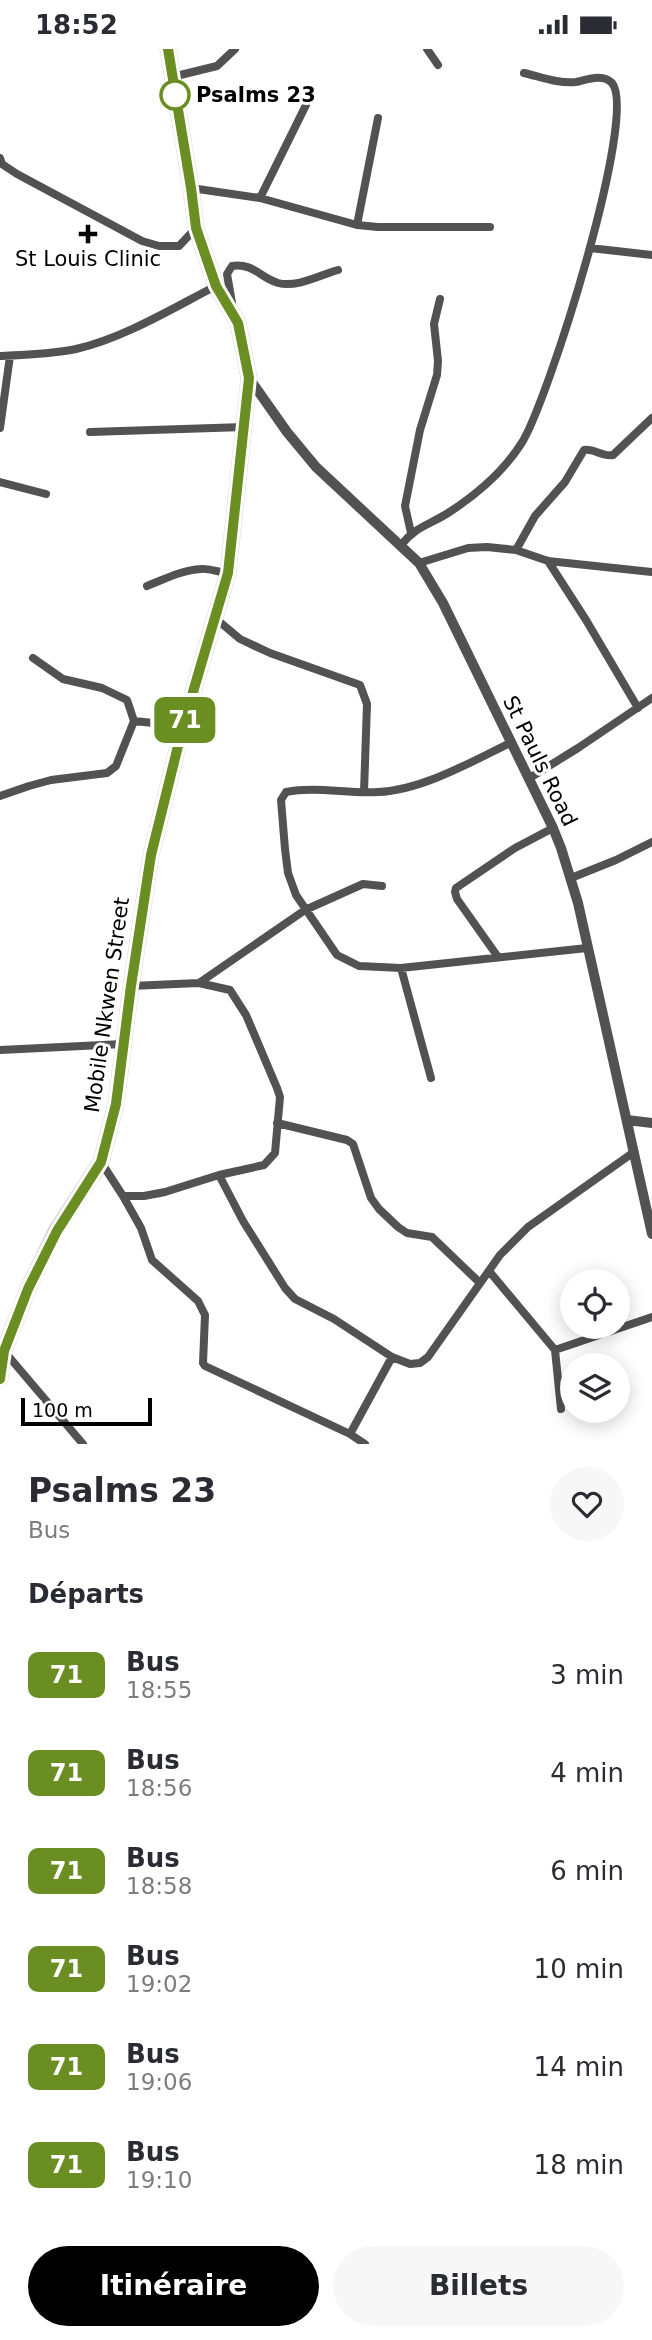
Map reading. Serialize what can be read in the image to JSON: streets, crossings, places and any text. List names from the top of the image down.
{
  "streets": {
    "highway": ["Mobile Nkwen Street"],
    "street": ["St Pauls Road"]
  },
  "crossings": [
    ["St Pauls Road", "Mobile Nkwen Street"]
  ],
  "places": {
    "other": ["Psalms 23"],
    "health": ["St Louis Clinic"]
  },
  "lines": ["bus line 71"],
  "scale_bar": "100 m",
  "page": {
    "status": "18:52",
    "on_map": "71",
    "scale": "100 m",
    "heading": [
      ["Psalms 23", "Bus"],
      "Départs"
    ],
    "list": [
      {
        "mark": "71",
        "name": "Bus",
        "note": "18:55",
        "value": "3 min"
      },
      {
        "mark": "71",
        "name": "Bus",
        "note": "18:56",
        "value": "4 min"
      },
      {
        "mark": "71",
        "name": "Bus",
        "note": "18:58",
        "value": "6 min"
      },
      {
        "mark": "71",
        "name": "Bus",
        "note": "19:02",
        "value": "10 min"
      },
      {
        "mark": "71",
        "name": "Bus",
        "note": "19:06",
        "value": "14 min"
      },
      {
        "mark": "71",
        "name": "Bus",
        "note": "19:10",
        "value": "18 min"
      }
    ],
    "buttons": ["Itinéraire", "Billets"]
  }
}
